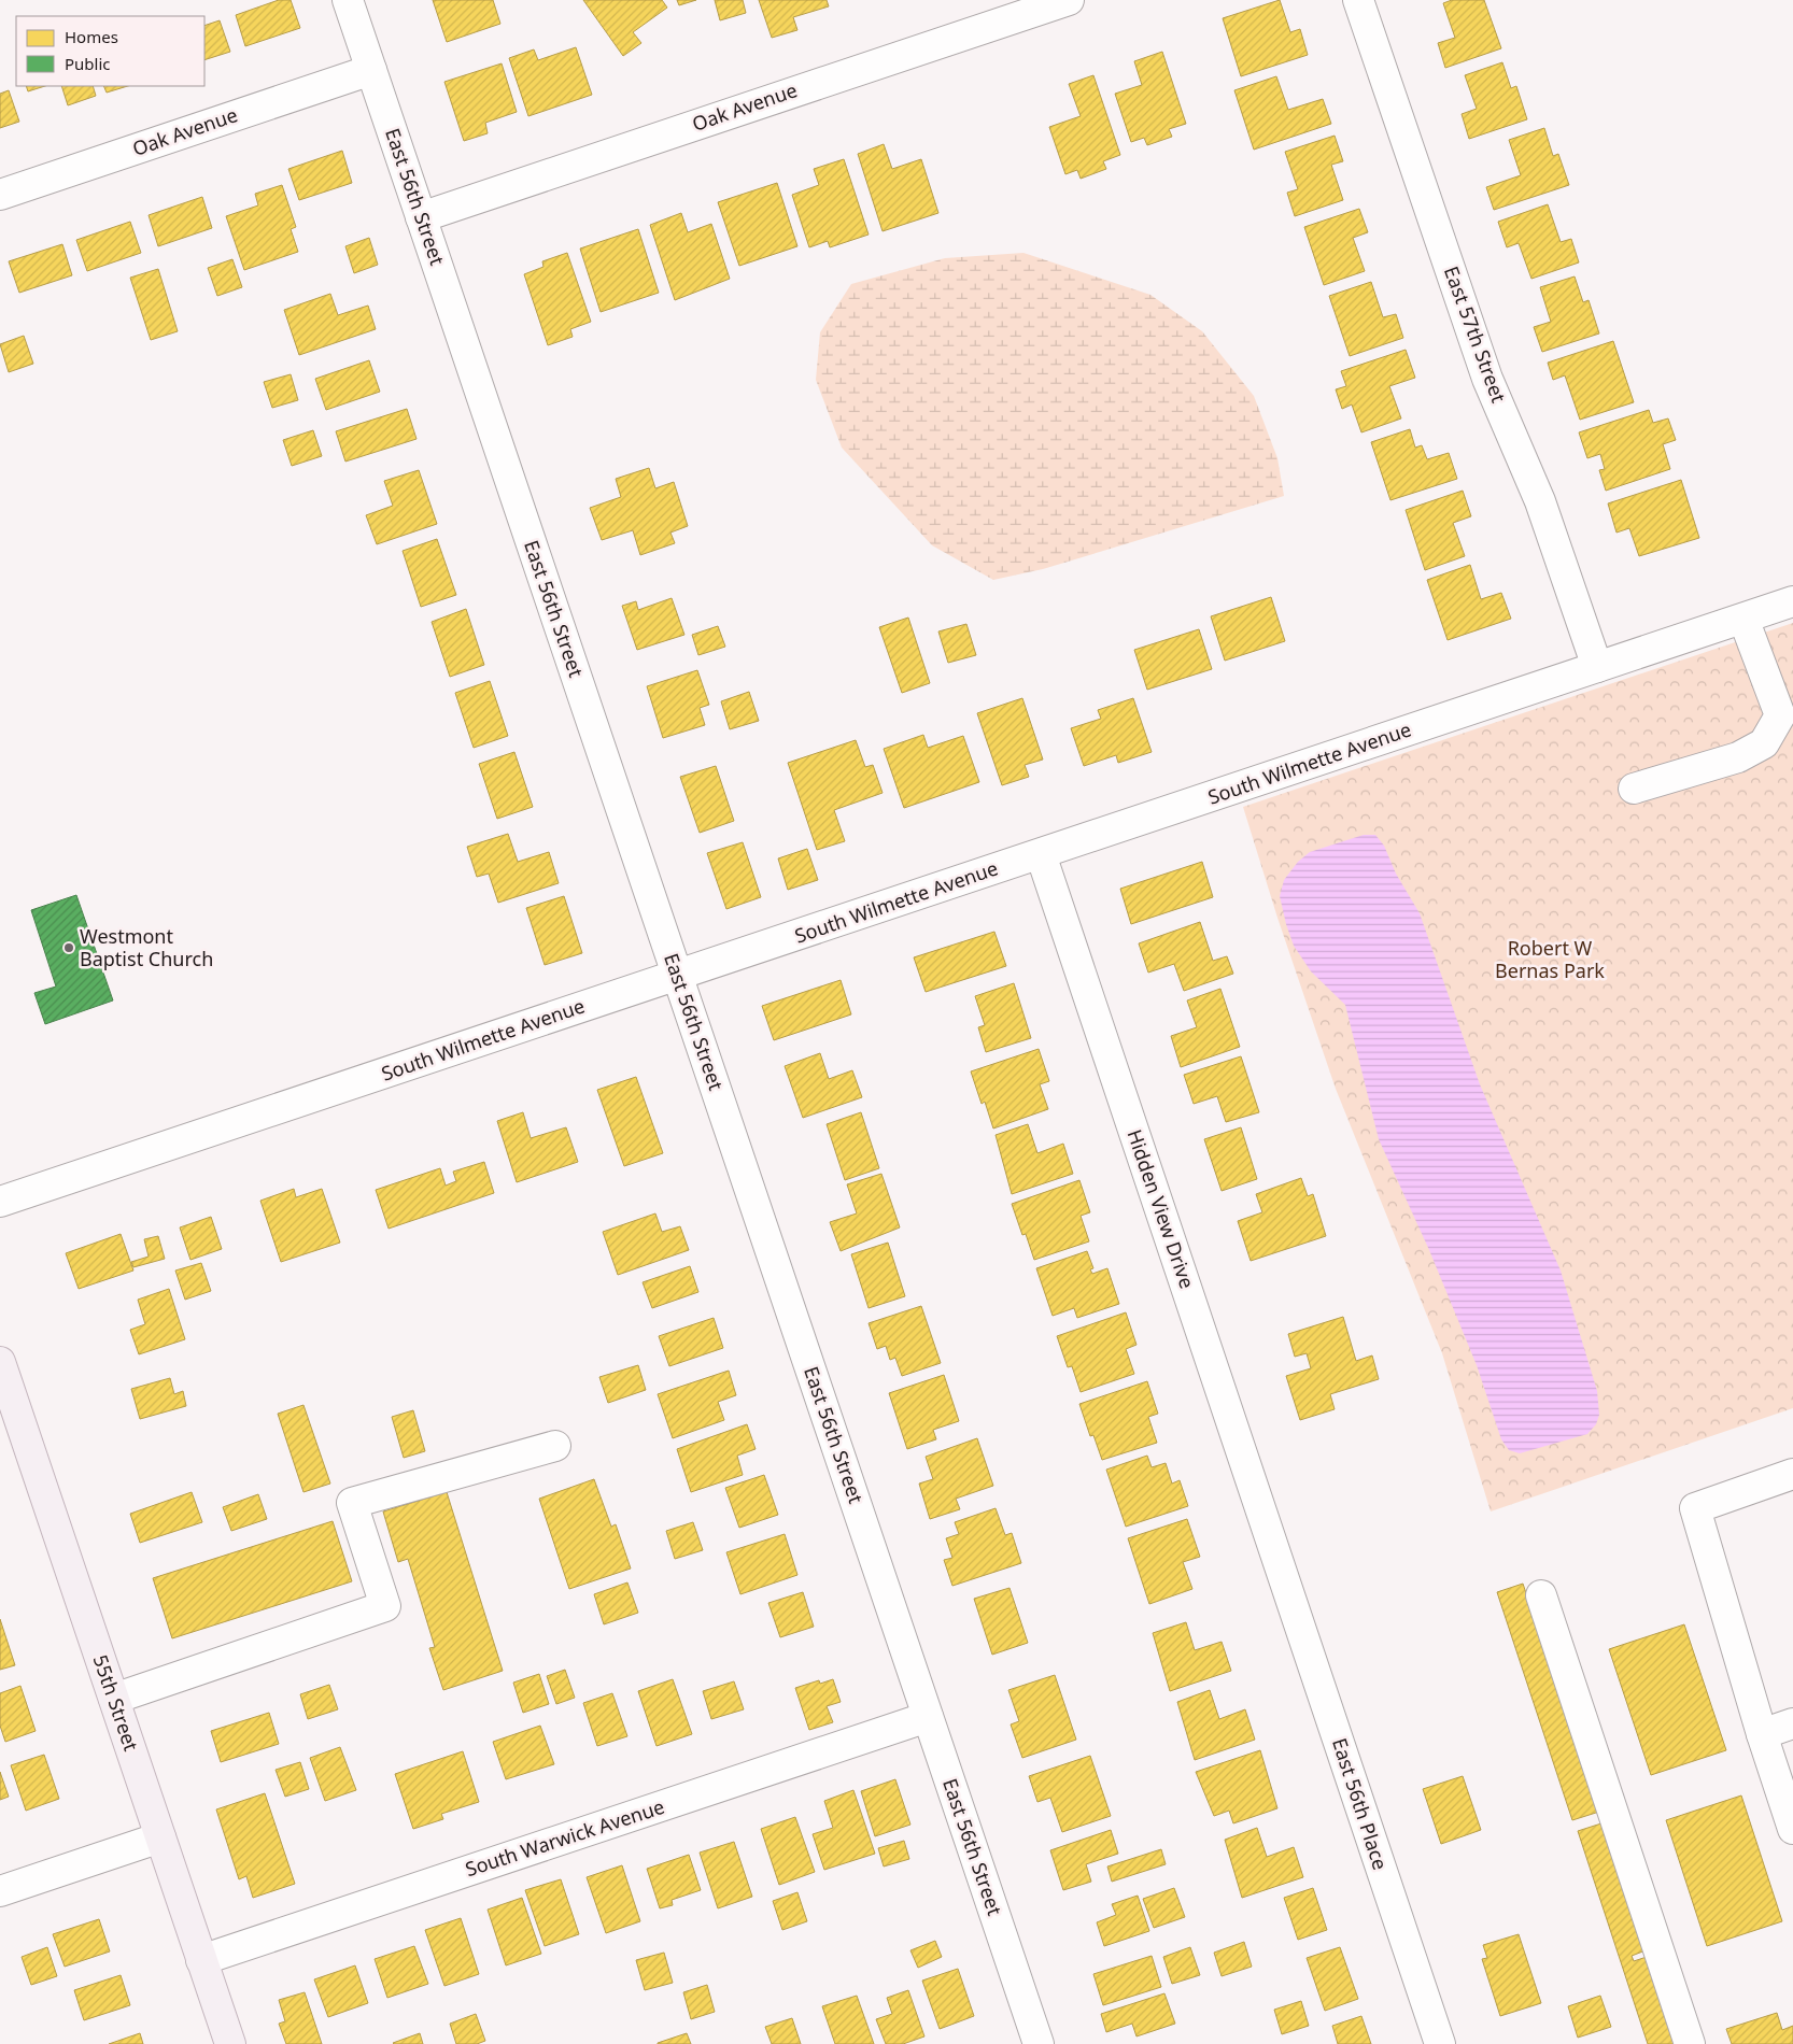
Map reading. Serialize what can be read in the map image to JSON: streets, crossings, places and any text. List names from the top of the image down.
{
  "streets": {
    "main road": ["55th Street"],
    "street": [
      "Oak Avenue",
      "East 56th Street",
      "East 57th Street",
      "South Wilmette Avenue",
      "Hidden View Drive",
      "East 56th Place",
      "South Warwick Avenue"
    ]
  },
  "crossings": [
    ["Oak Avenue", "East 56th Street"],
    ["East 56th Street", "South Wilmette Avenue"],
    ["East 56th Street", "South Warwick Avenue"],
    ["East 57th Street", "South Wilmette Avenue"],
    ["South Wilmette Avenue", "Hidden View Drive"],
    ["Hidden View Drive", "East 56th Place"],
    ["55th Street", "South Warwick Avenue"]
  ],
  "parks": ["Robert W Bernas Park"],
  "places": ["Westmont Baptist Church"],
  "legend": ["Homes", "Public"]
}
